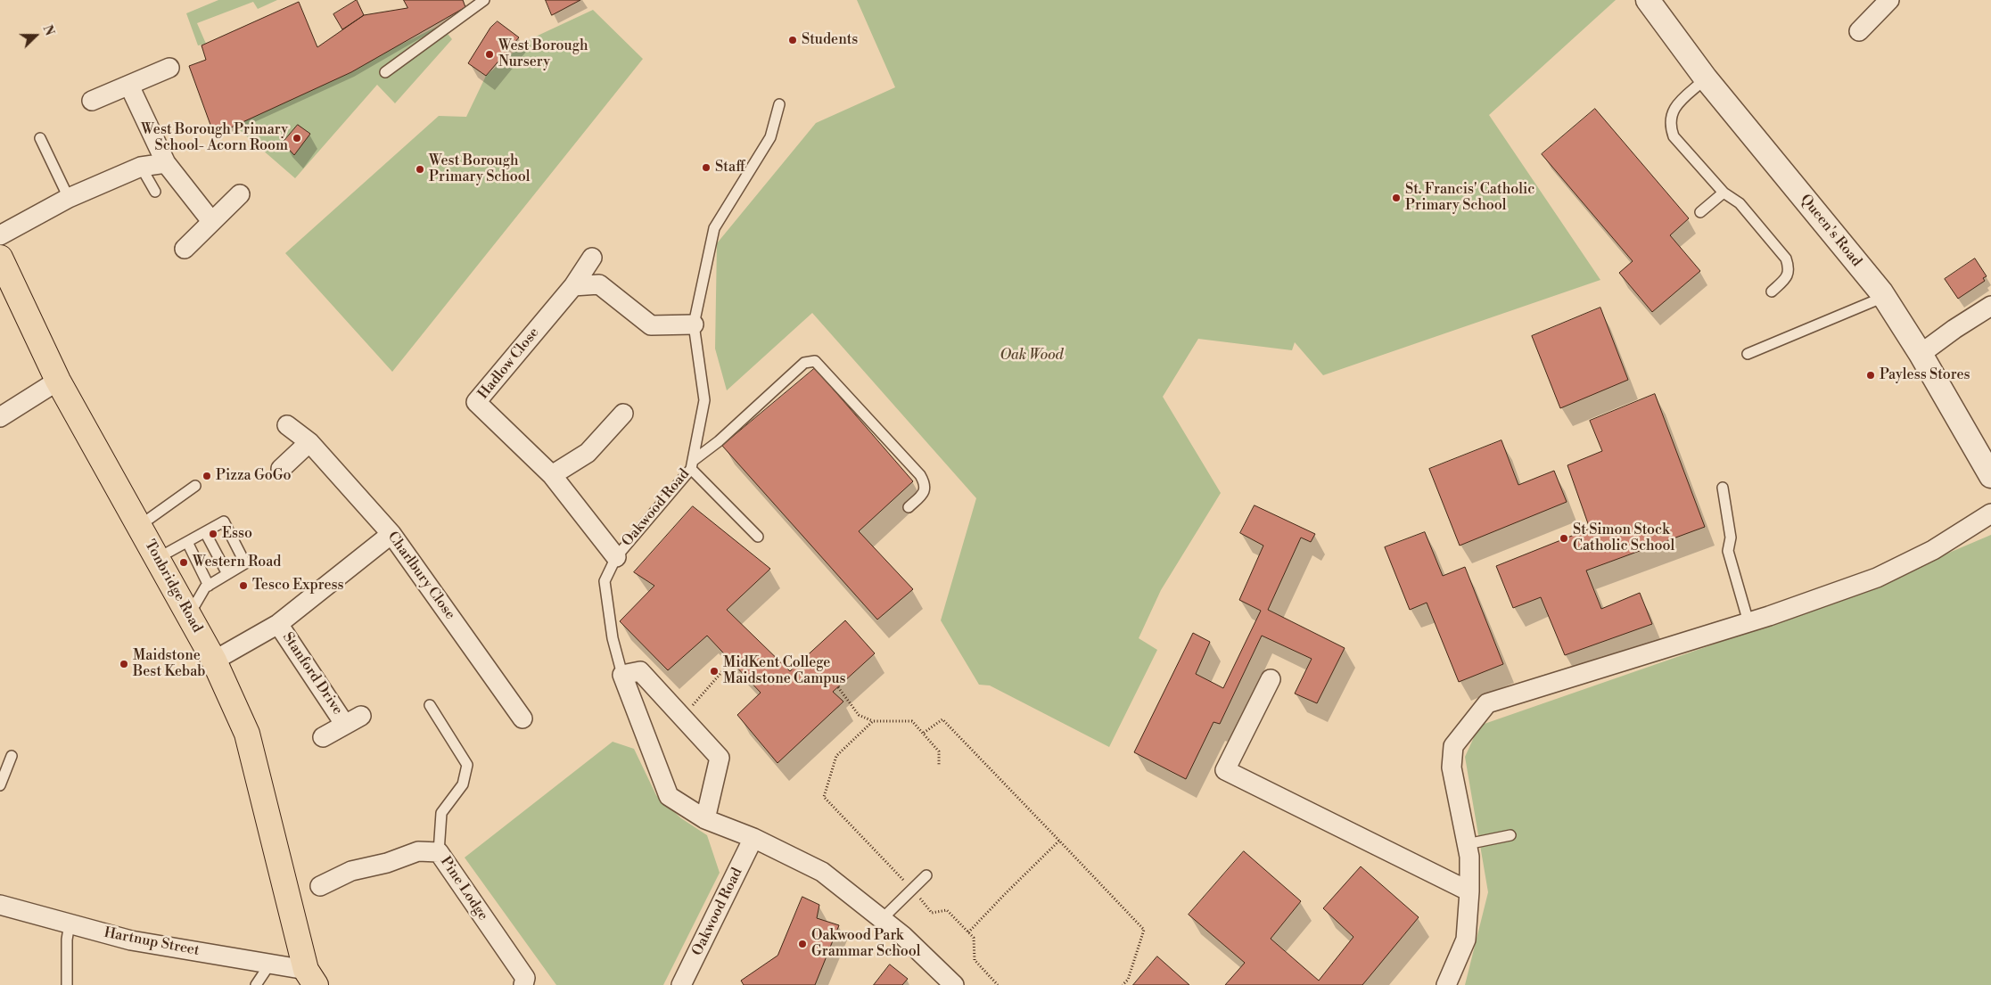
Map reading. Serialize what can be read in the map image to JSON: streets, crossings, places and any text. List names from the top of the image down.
{
  "streets": {
    "main road": ["Tonbridge Road"],
    "street": [
      "Queen's Road",
      "Hadlow Close",
      "Oakwood Road",
      "Charlbury Close",
      "Stanford Drive",
      "Pine Lodge",
      "Hartnup Street"
    ]
  },
  "crossings": [
    ["Hadlow Close", "Oakwood Road"],
    ["Charlbury Close", "Stanford Drive"],
    ["Tonbridge Road", "Stanford Drive"],
    ["Tonbridge Road", "Hartnup Street"]
  ],
  "parks": ["Oak Wood"],
  "places": [
    "Students",
    "West Borough Nursery",
    "West Borough Primary School- Acorn Room",
    "Staff",
    "West Borough Primary School",
    "St. Francis' Catholic Primary School",
    "Payless Stores",
    "Pizza GoGo",
    "Esso",
    "St Simon Stock Catholic School",
    "Western Road",
    "Tesco Express",
    "Maidstone Best Kebab",
    "MidKent College Maidstone Campus",
    "Oakwood Park Grammar School"
  ],
  "north": "right"
}
